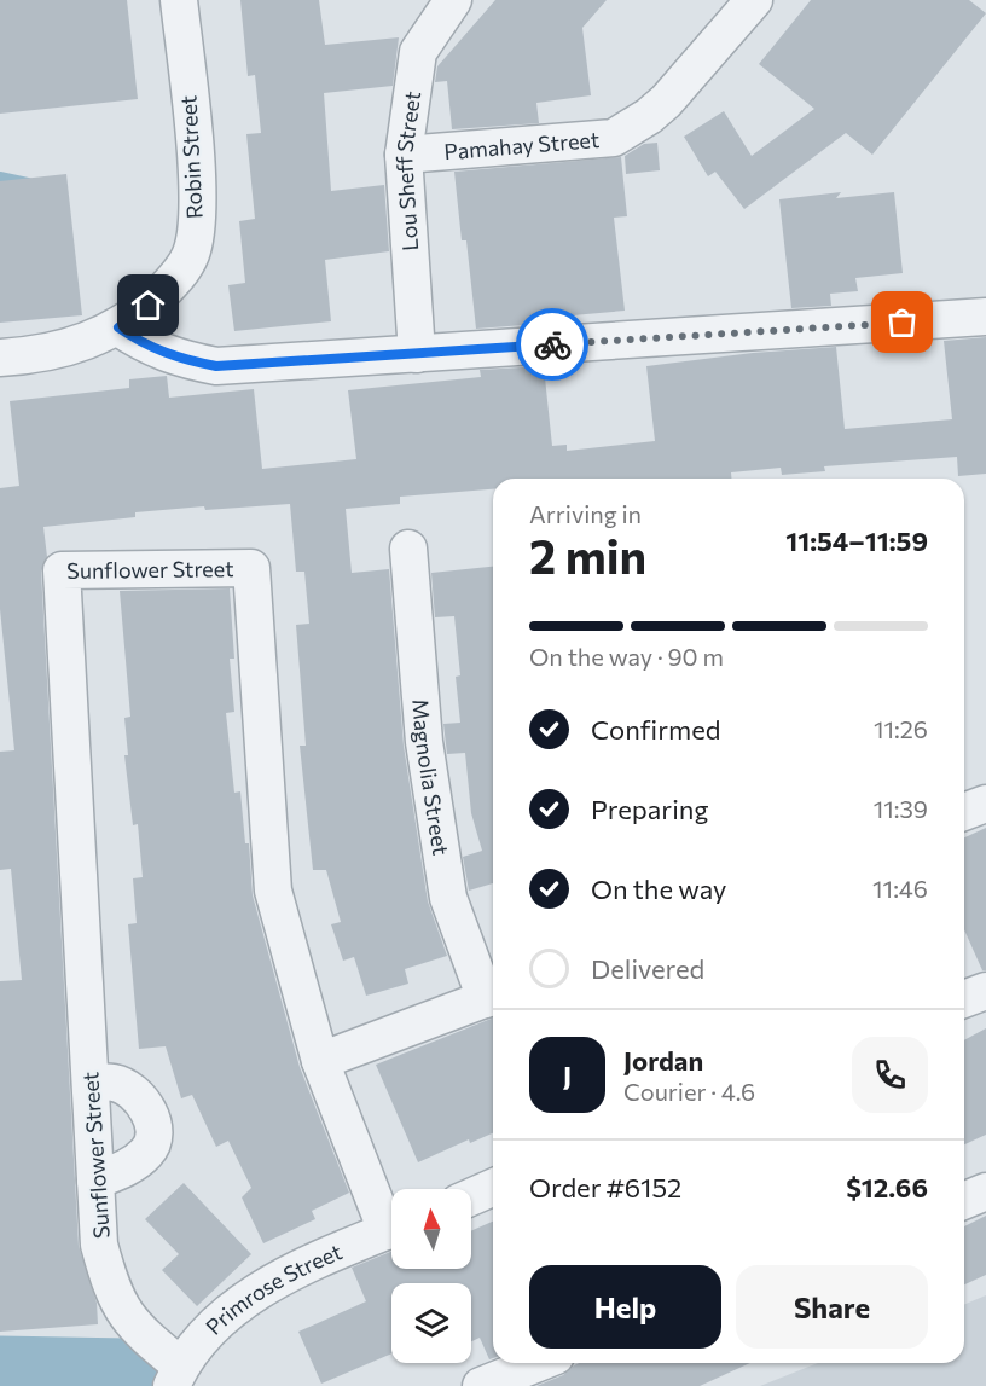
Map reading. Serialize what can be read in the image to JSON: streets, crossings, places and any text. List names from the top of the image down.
{
  "streets": {
    "street": [
      "Pamahay Street",
      "Robin Street",
      "Lou Sheff Street",
      "Sunflower Street",
      "Magnolia Street",
      "Primrose Street"
    ]
  },
  "crossings": [
    ["Pamahay Street", "Lou Sheff Street"],
    ["Sunflower Street", "Primrose Street"]
  ],
  "north": "top",
  "page": {
    "heading": ["2 min", "Arriving in", "11:54–11:59"],
    "panel": [
      "Jordan",
      "Courier · 4.6",
      "Order #6152",
      "$12.66"
    ],
    "bar": "On the way · 90 m",
    "list": [
      ["Confirmed", "11:26"],
      ["Preparing", "11:39"],
      ["On the way", "11:46"],
      "Delivered"
    ],
    "round": "J",
    "buttons": ["Help", "Share"]
  }
}
